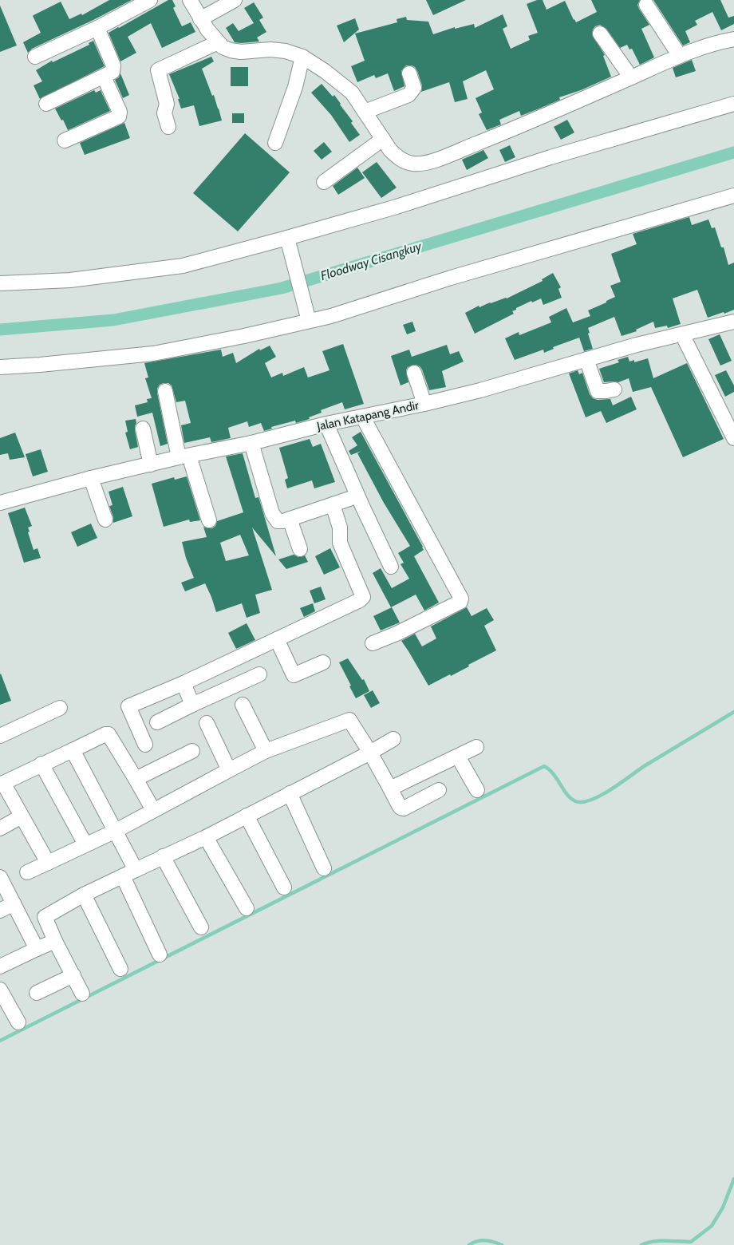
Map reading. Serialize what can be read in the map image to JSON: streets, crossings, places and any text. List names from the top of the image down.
{
  "streets": {
    "street": ["Jalan Katapang Andir"]
  },
  "water": ["Floodway Cisangkuy"]
}
